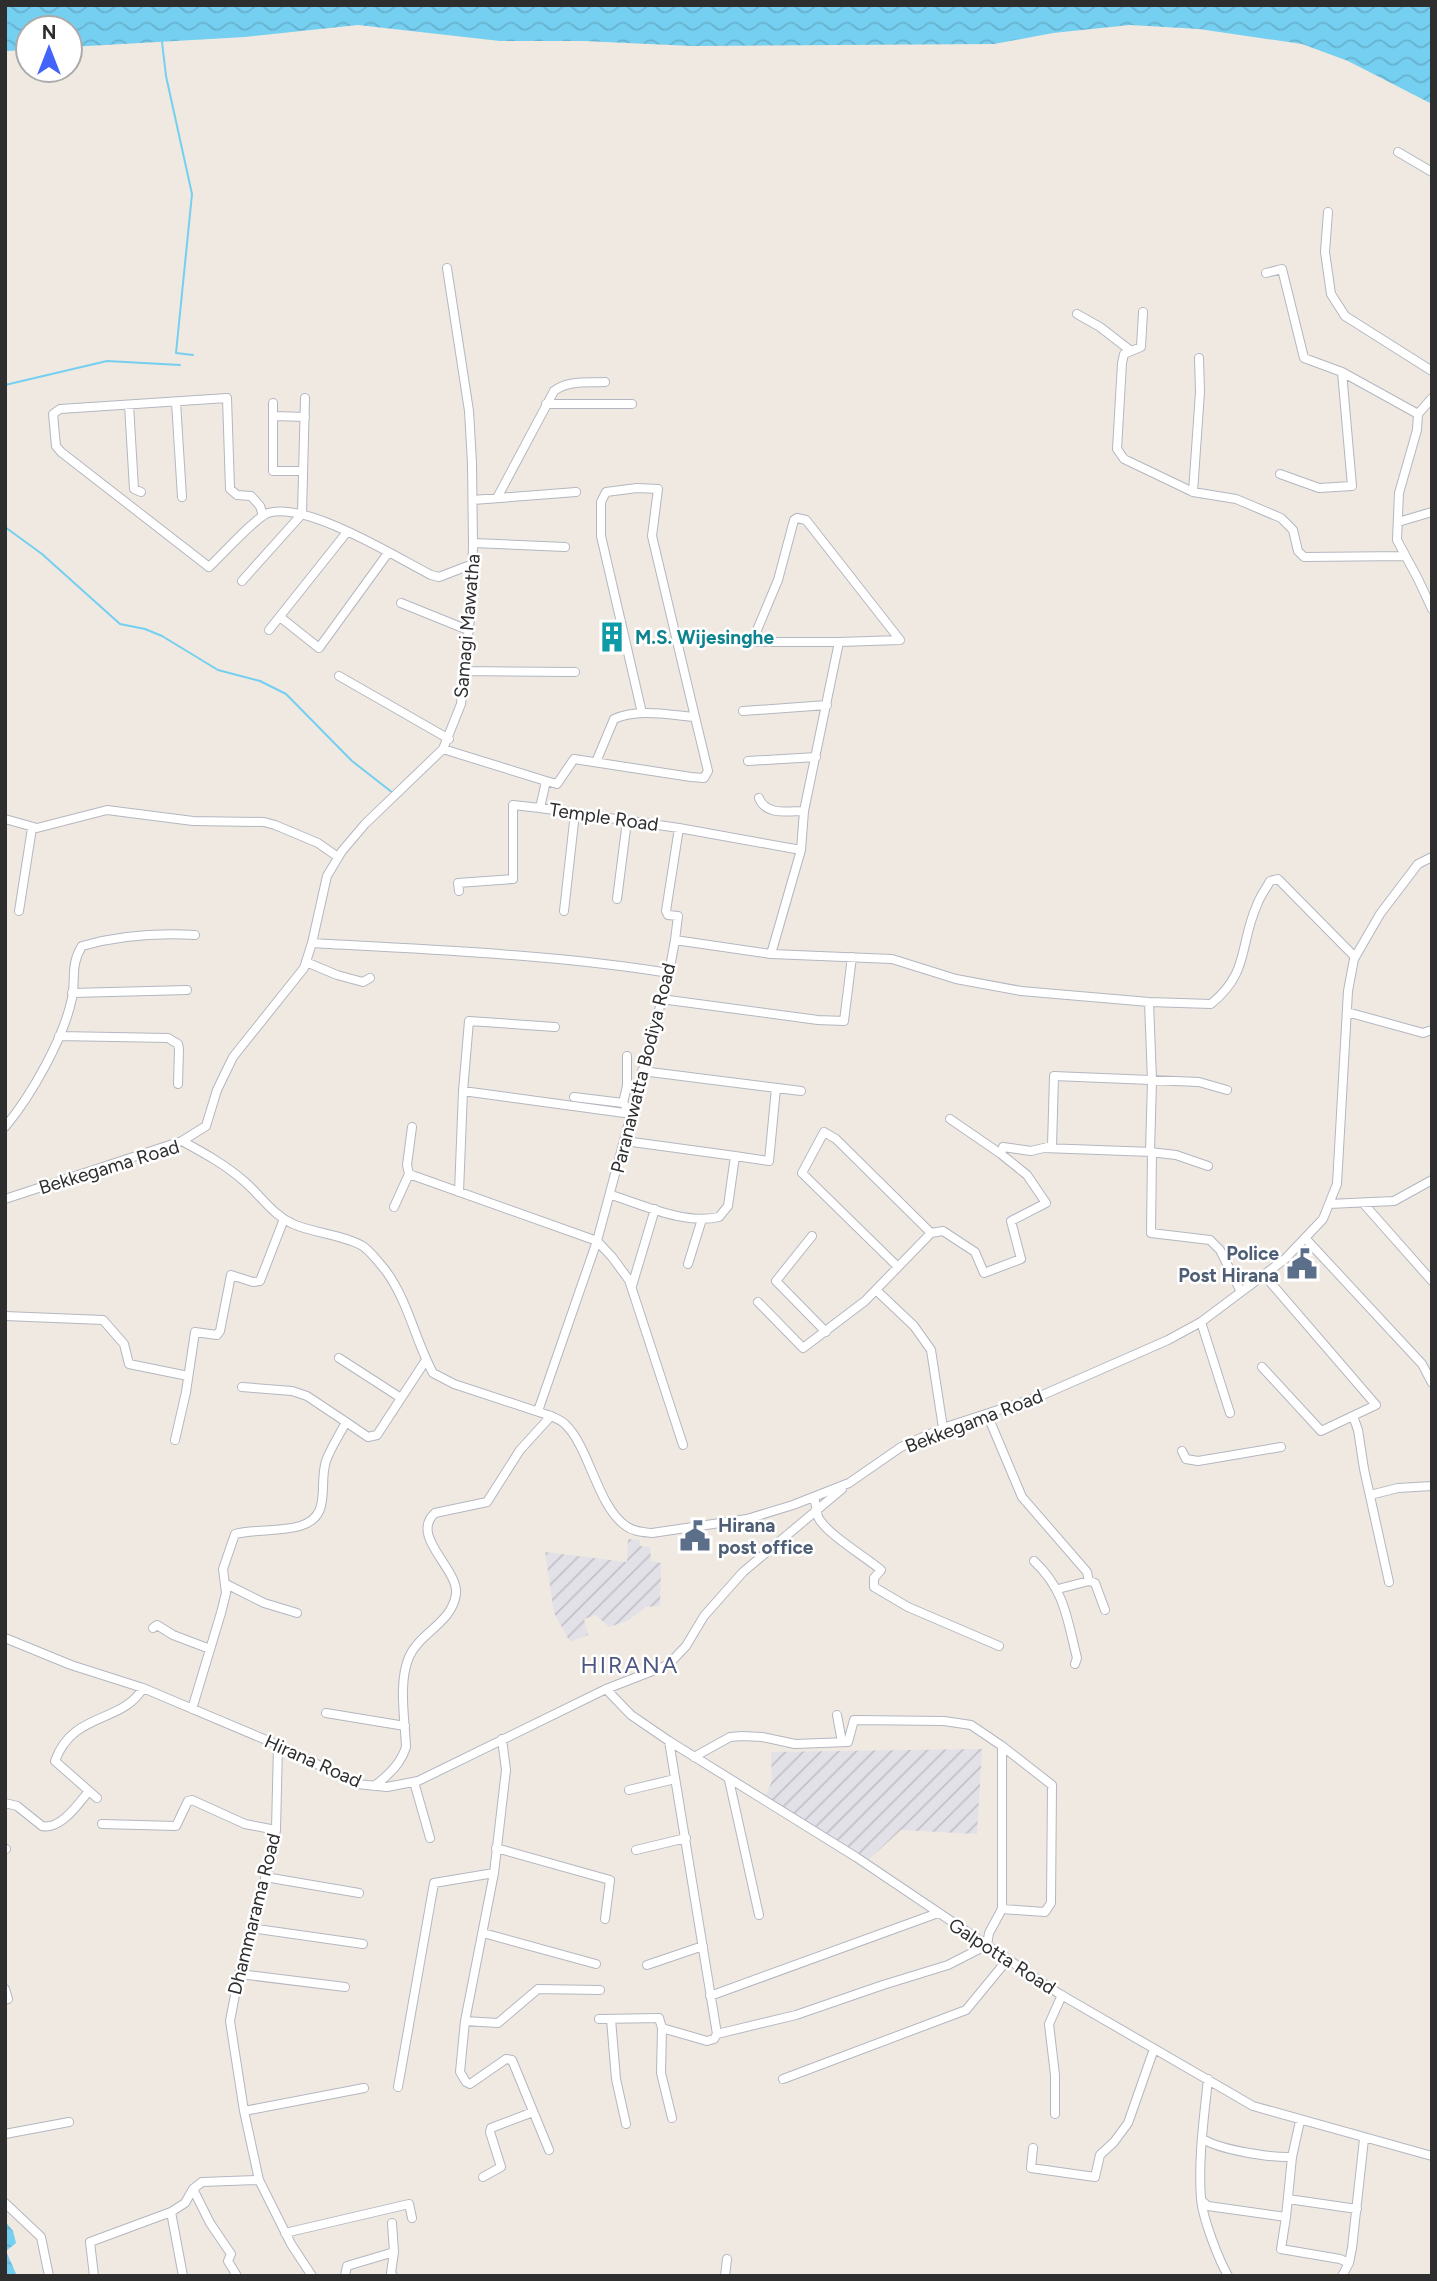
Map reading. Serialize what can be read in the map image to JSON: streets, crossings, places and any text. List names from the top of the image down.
{
  "streets": {
    "street": [
      "Samagi Mawatha",
      "Temple Road",
      "Paranawatta Bodiya Road",
      "Bekkegama Road",
      "Hirana Road",
      "Dhammarama Road",
      "Galpotta Road"
    ]
  },
  "crossings": [
    ["Samagi Mawatha", "Temple Road"],
    ["Samagi Mawatha", "Bekkegama Road"],
    ["Paranawatta Bodiya Road", "Bekkegama Road"],
    ["Bekkegama Road", "Hirana Road"],
    ["Hirana Road", "Dhammarama Road"]
  ],
  "districts": ["HIRANA"],
  "places": {
    "building": ["M.S. Wijesinghe"],
    "public building": ["Police Post Hirana", "Hirana post office"]
  },
  "north": "top"
}
